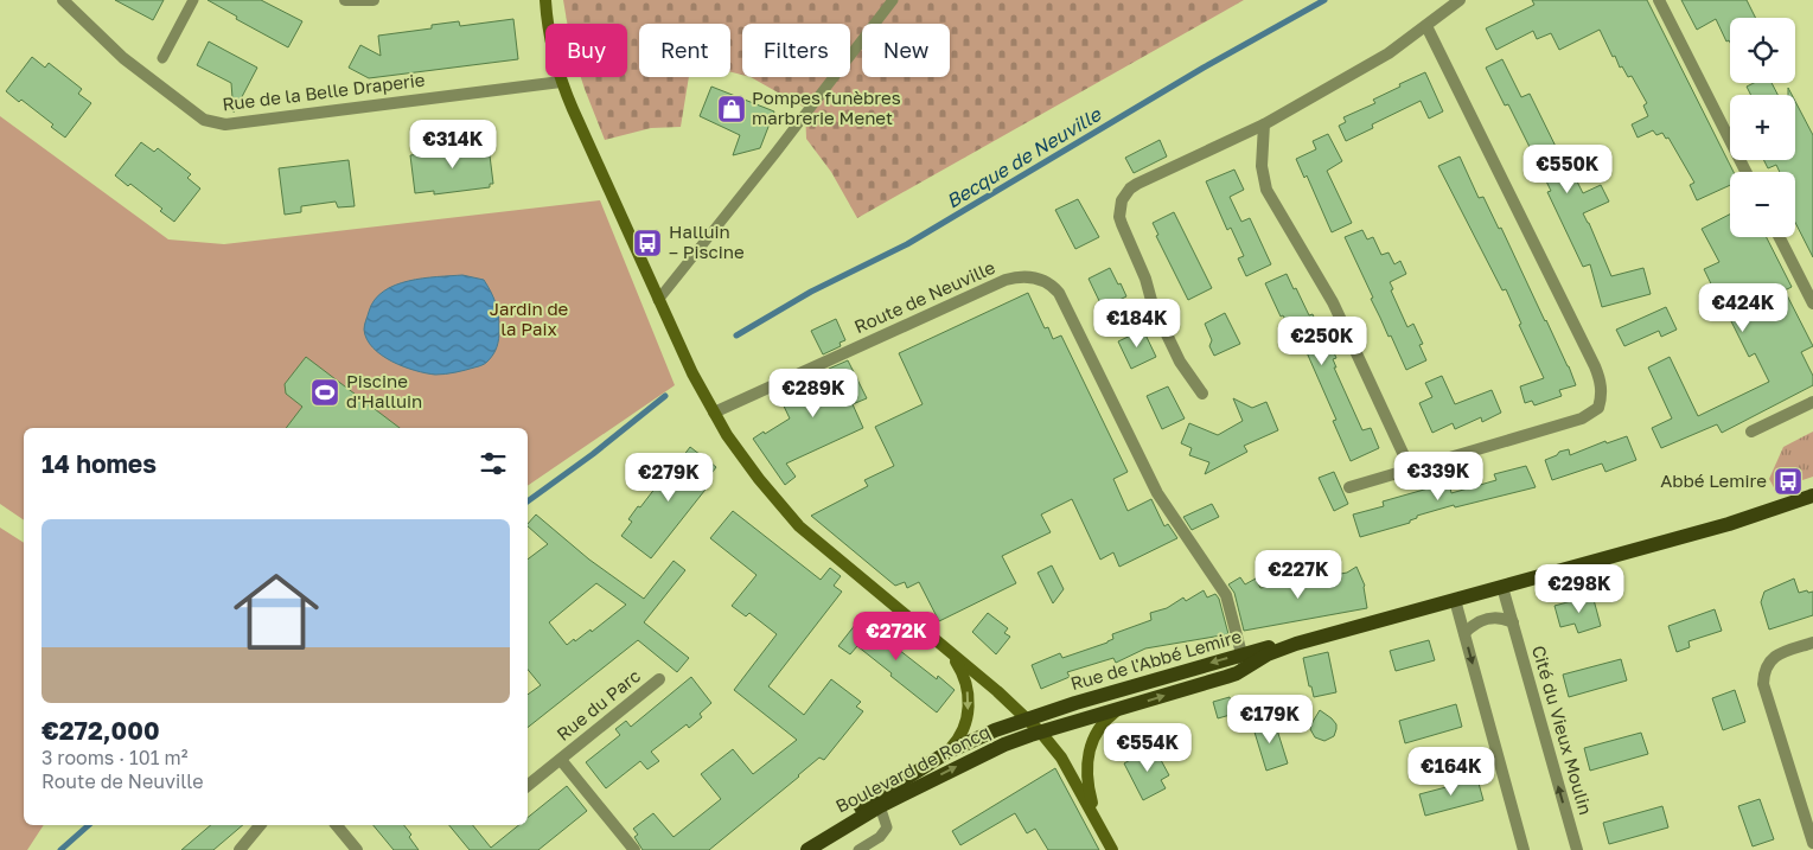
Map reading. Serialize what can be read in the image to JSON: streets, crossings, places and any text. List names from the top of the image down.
{
  "streets": {
    "main road": ["Rue de l'Abbé Lemire", "Boulevard de Roncq"],
    "street": [
      "Rue de la Belle Draperie",
      "Route de Neuville",
      "Rue du Parc",
      "Cité du Vieux Moulin"
    ]
  },
  "crossings": [
    ["Route de Neuville", "Rue de l'Abbé Lemire"],
    ["Rue de l'Abbé Lemire", "Cité du Vieux Moulin"],
    ["Rue de l'Abbé Lemire", "Boulevard de Roncq"]
  ],
  "water": ["Becque de Neuville"],
  "parks": ["Jardin de la Paix"],
  "places": {
    "shop": ["Pompes funèbres marbrerie Menet"],
    "bus stop": ["Halluin – Piscine", "Abbé Lemire"],
    "sports": ["Piscine d'Halluin"]
  },
  "page": {
    "map_buttons": ["+", "−"],
    "chip": [
      "Buy",
      "Rent",
      "Filters",
      "New"
    ],
    "price": [
      "€314K",
      "€550K",
      "€424K",
      "€184K",
      "€250K",
      "€289K",
      "€339K",
      "€279K",
      "€227K",
      "€298K",
      "€272K",
      "€179K",
      "€554K",
      "€164K"
    ],
    "heading": "14 homes",
    "list": [
      {
        "name": "€272,000",
        "note": "3 rooms · 101 m² · Route de Neuville"
      }
    ]
  }
}
